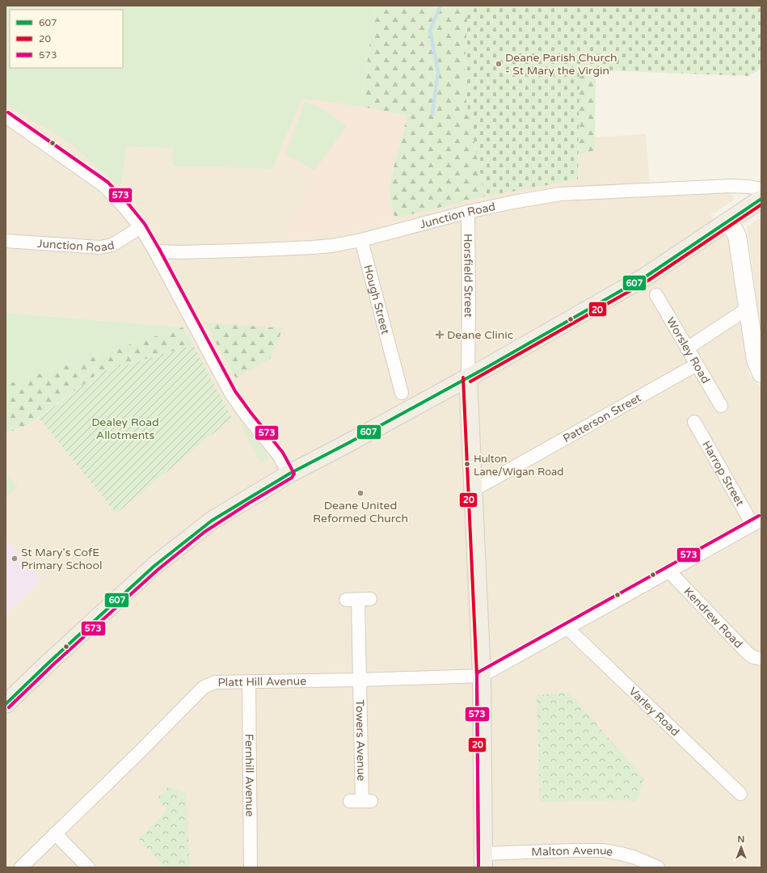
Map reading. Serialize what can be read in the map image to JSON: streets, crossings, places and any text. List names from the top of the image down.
{
  "streets": {
    "street": [
      "Junction Road",
      "Horsfield Street",
      "Hough Street",
      "Worsley Road",
      "Patterson Street",
      "Harrop Street",
      "Kendrew Road",
      "Platt Hill Avenue",
      "Varley Road",
      "Towers Avenue",
      "Fernhill Avenue",
      "Malton Avenue"
    ]
  },
  "crossings": [
    ["Junction Road", "Horsfield Street"],
    ["Junction Road", "Hough Street"],
    ["Worsley Road", "Patterson Street"],
    ["Platt Hill Avenue", "Towers Avenue"],
    ["Platt Hill Avenue", "Fernhill Avenue"]
  ],
  "parks": ["Dealey Road Allotments"],
  "places": {
    "other": [
      "Deane Parish Church - St Mary the Virgin",
      "Hulton Lane/Wigan Road",
      "Deane United Reformed Church",
      "St Mary's CofE Primary School"
    ],
    "health": ["Deane Clinic"]
  },
  "lines": ["transit line 573", "transit line 607", "transit line 20"],
  "legend": ["607", "20", "573"],
  "north": "top"
}
